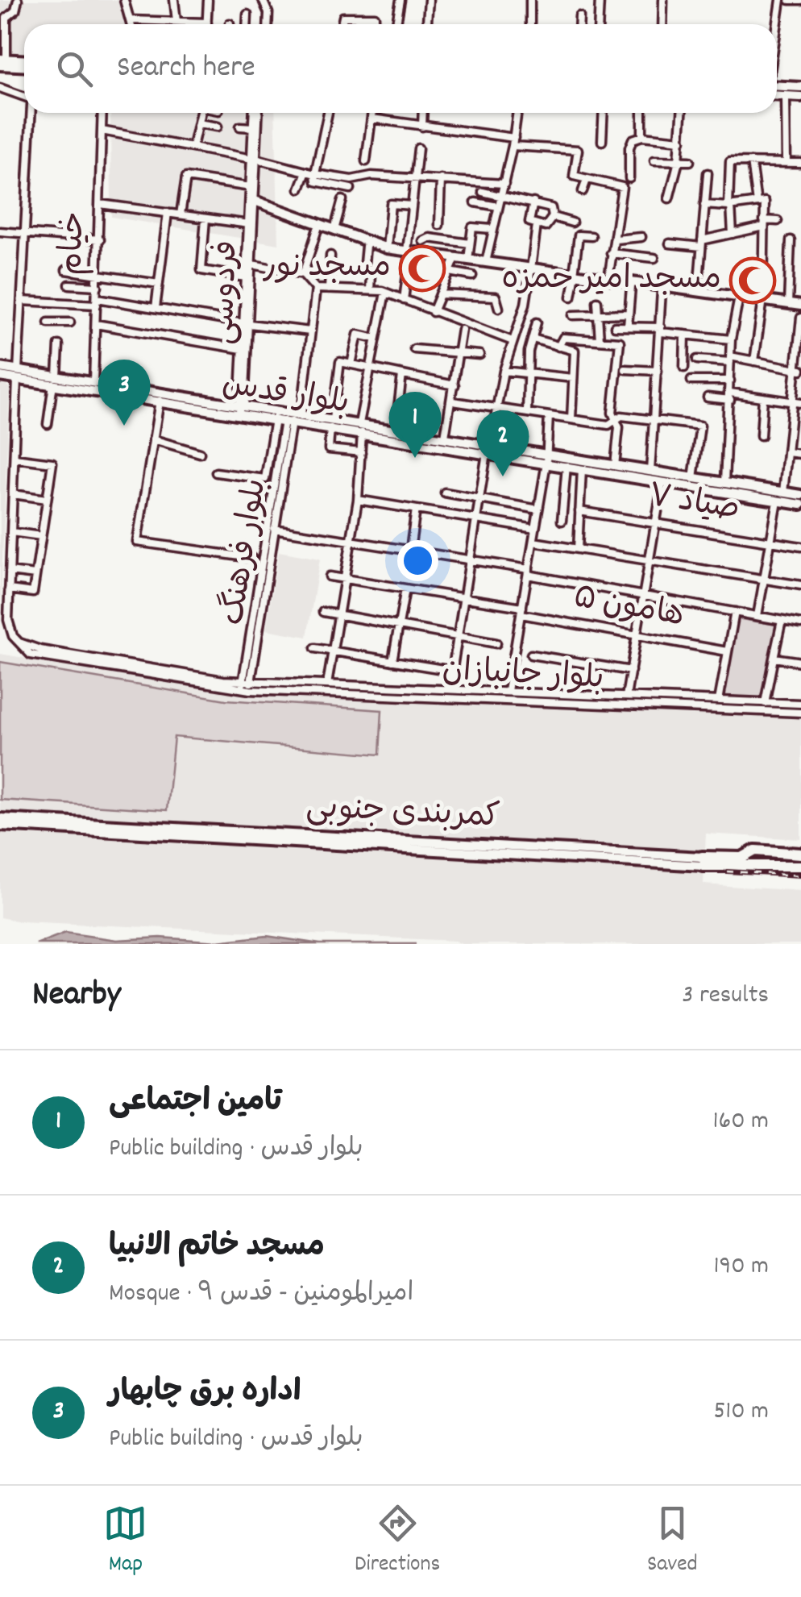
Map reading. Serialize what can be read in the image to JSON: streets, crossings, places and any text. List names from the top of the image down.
{
  "streets": {
    "highway": ["کمربندی جنوبی"],
    "main road": ["بلوار قدس"],
    "street": [
      "خیام",
      "فردوسی",
      "صیاد ۷",
      "بلوار فرهنگ",
      "هامون ۵",
      "بلوار جانبازان"
    ]
  },
  "crossings": [
    ["خیام", "بلوار قدس"],
    ["فردوسی", "بلوار قدس"],
    ["بلوار قدس", "بلوار فرهنگ"],
    ["بلوار فرهنگ", "بلوار جانبازان"]
  ],
  "places": {
    "mosque": ["مسجد نور", "مسجد امیر حمزه"]
  },
  "page": {
    "search": "Search here",
    "pins": ["3", "1", "2"],
    "heading": ["Nearby", "3 results"],
    "list": [
      {
        "mark": "1",
        "name": "تامین اجتماعی",
        "note": "Public building · بلوار قدس",
        "value": "160 m"
      },
      {
        "mark": "2",
        "name": "مسجد خاتم الانبیا",
        "note": "Mosque · امیرالمومنین - قدس ۹",
        "value": "190 m"
      },
      {
        "mark": "3",
        "name": "اداره برق چابهار",
        "note": "Public building · بلوار قدس",
        "value": "510 m"
      }
    ],
    "nav": ["Map", "Directions", "Saved"]
  }
}
